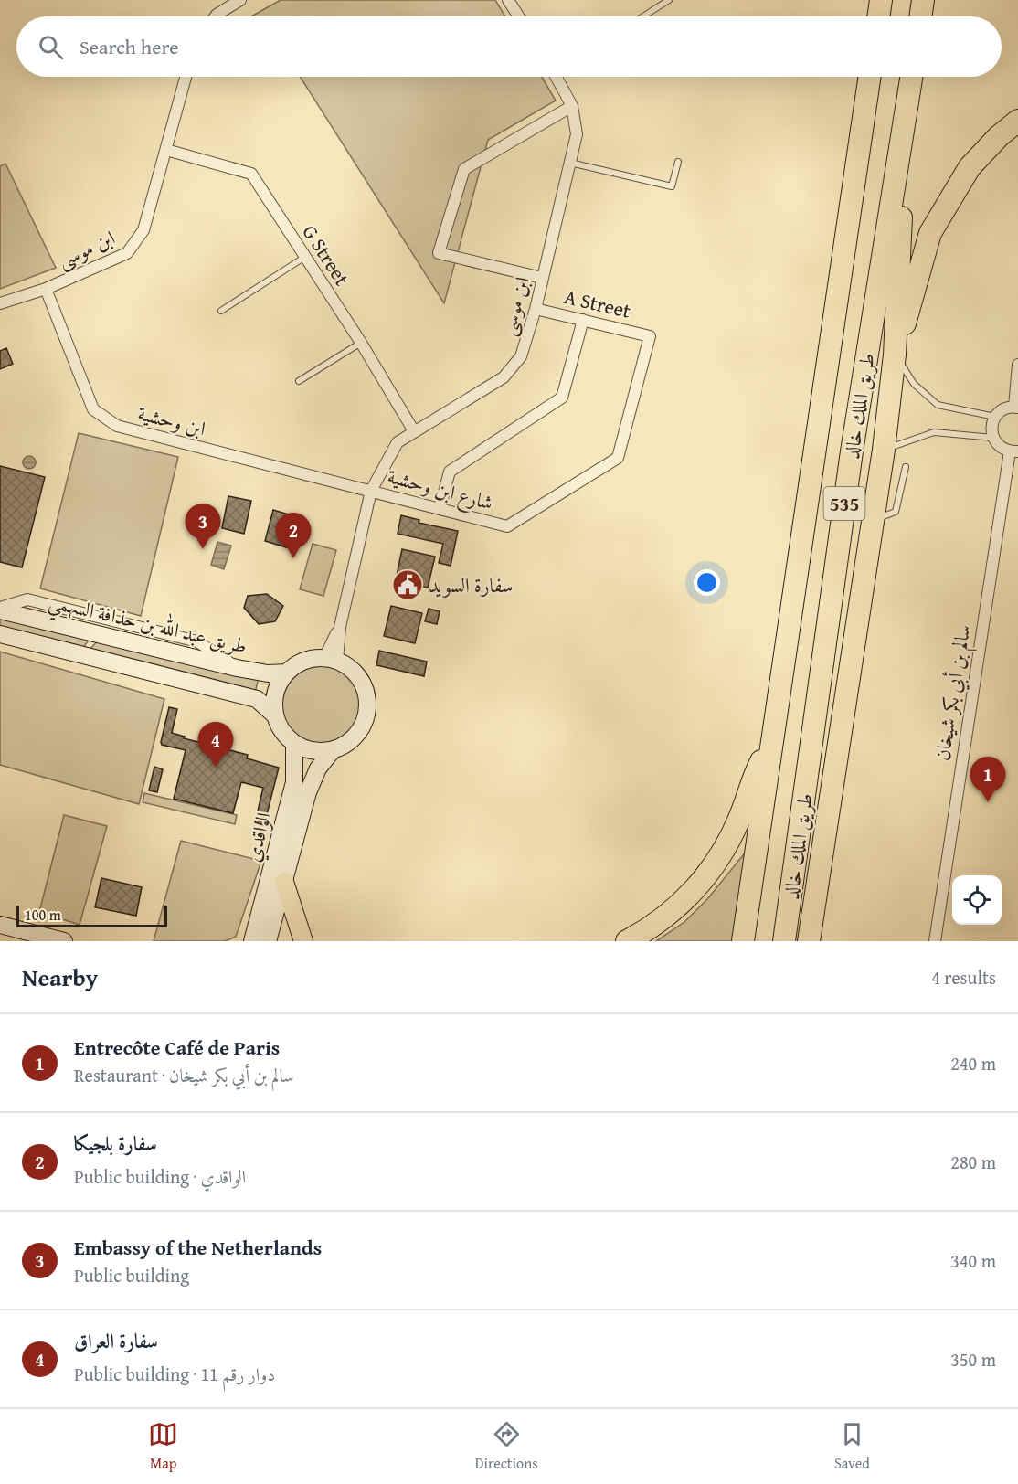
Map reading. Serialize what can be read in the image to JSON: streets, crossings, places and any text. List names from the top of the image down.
{
  "streets": {
    "highway": ["طريق الملك خالد", "535"],
    "street": [
      "ابن موسى",
      "G Street",
      "A Street",
      "ابن وحشية",
      "شارع ابن وحشية",
      "طريق عبد الله بن حذافة السهمي",
      "سالم بن أبي بكر شيخان",
      "الواقدي"
    ]
  },
  "crossings": [
    ["ابن موسى", "G Street"],
    ["ابن موسى", "A Street"],
    ["ابن موسى", "ابن وحشية"],
    ["ابن موسى", "شارع ابن وحشية"],
    ["A Street", "شارع ابن وحشية"],
    ["ابن وحشية", "شارع ابن وحشية"],
    ["طريق عبد الله بن حذافة السهمي", "الواقدي"]
  ],
  "places": {
    "public building": ["سفارة السويد"]
  },
  "scale_bar": "100 m",
  "page": {
    "search": "Search here",
    "pins": [
      "3",
      "2",
      "4",
      "1"
    ],
    "scale": "100 m",
    "heading": ["Nearby", "4 results"],
    "list": [
      {
        "mark": "1",
        "name": "Entrecôte Café de Paris",
        "note": "Restaurant · سالم بن أبي بكر شيخان",
        "value": "240 m"
      },
      {
        "mark": "2",
        "name": "سفارة بلجيكا",
        "note": "Public building · الواقدي",
        "value": "280 m"
      },
      {
        "mark": "3",
        "name": "Embassy of the Netherlands",
        "note": "Public building",
        "value": "340 m"
      },
      {
        "mark": "4",
        "name": "سفارة العراق",
        "note": "Public building · دوار رقم 11",
        "value": "350 m"
      }
    ],
    "nav": ["Map", "Directions", "Saved"]
  }
}
